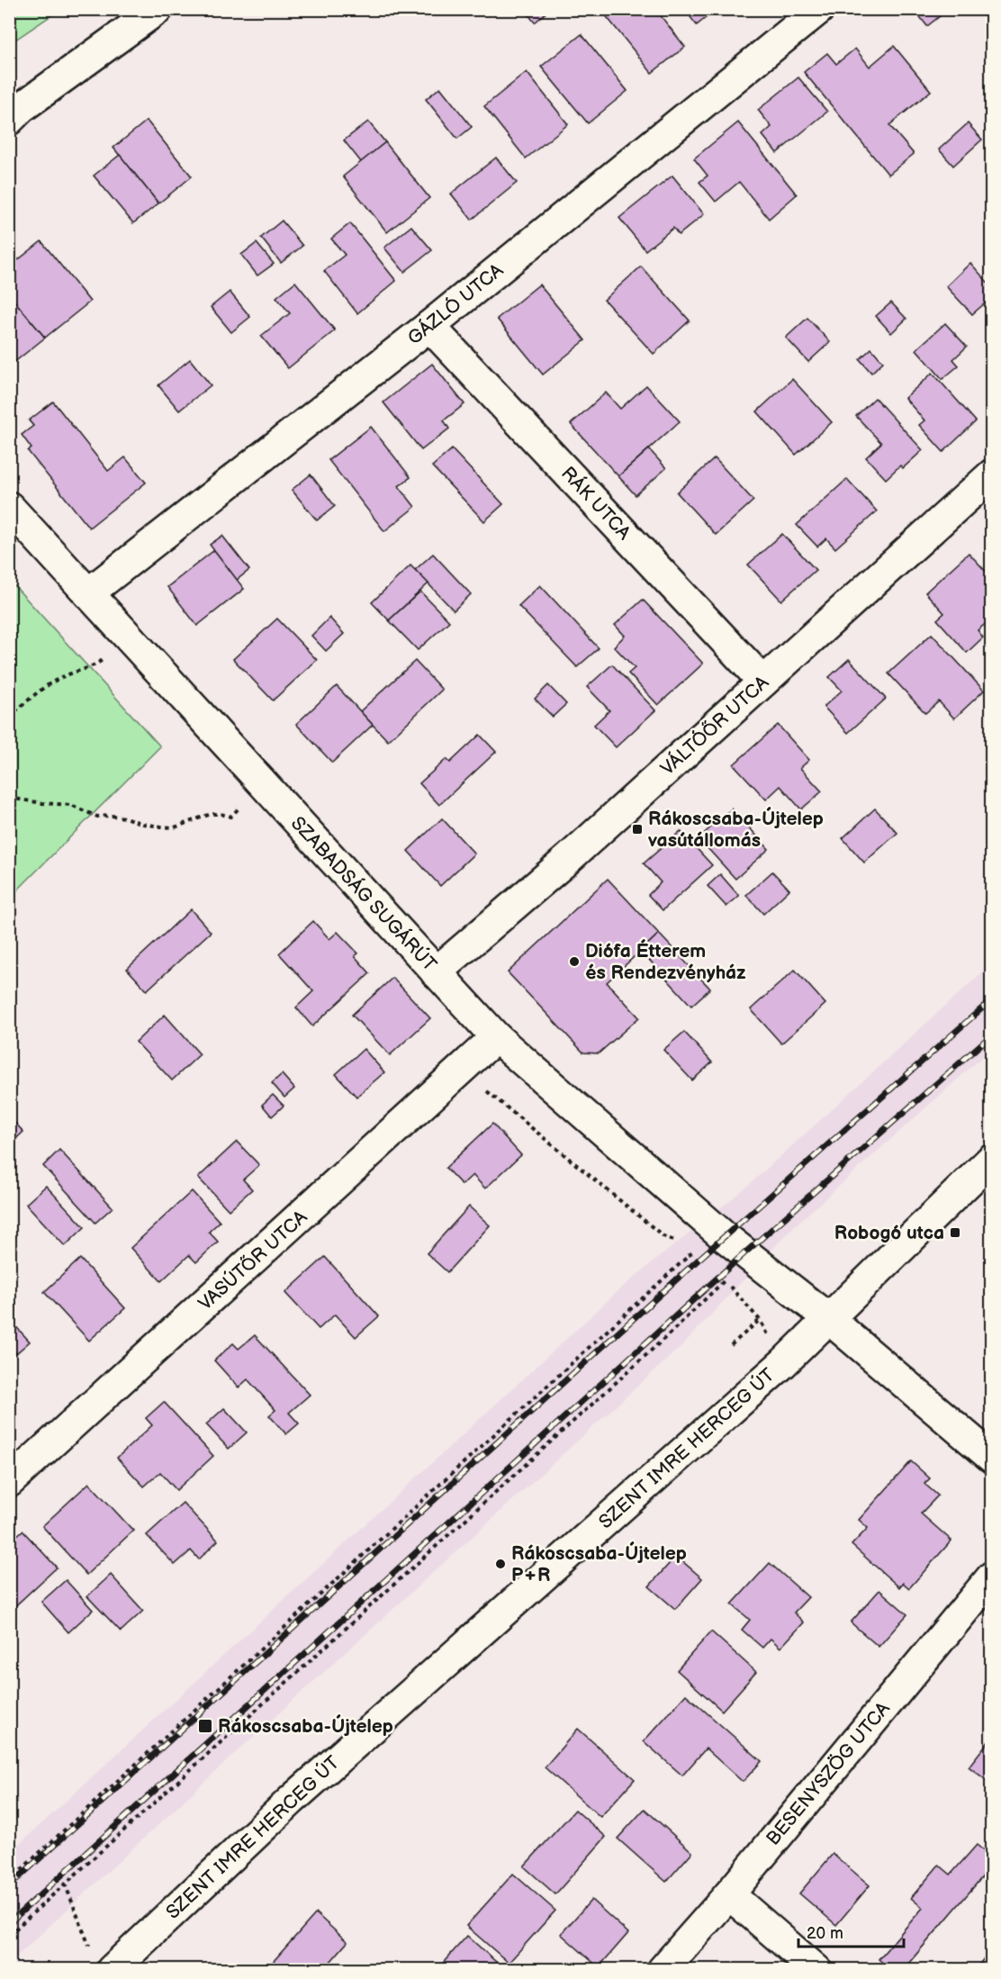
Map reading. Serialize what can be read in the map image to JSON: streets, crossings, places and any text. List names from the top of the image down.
{
  "streets": {
    "street": [
      "GÁZLÓ UTCA",
      "RÁK UTCA",
      "VÁLTÓŐR UTCA",
      "SZABADSÁG SUGÁRÚT",
      "VASÚTŐR UTCA",
      "SZENT IMRE HERCEG ÚT",
      "BESENYSZÖG UTCA"
    ]
  },
  "crossings": [
    ["GÁZLÓ UTCA", "RÁK UTCA"],
    ["GÁZLÓ UTCA", "SZABADSÁG SUGÁRÚT"],
    ["RÁK UTCA", "VÁLTÓŐR UTCA"],
    ["VÁLTÓŐR UTCA", "SZABADSÁG SUGÁRÚT"],
    ["SZABADSÁG SUGÁRÚT", "VASÚTŐR UTCA"],
    ["SZABADSÁG SUGÁRÚT", "SZENT IMRE HERCEG ÚT"]
  ],
  "places": {
    "transit": ["Rákoscsaba-Újtelep vasútállomás", "Robogó utca", "Rákoscsaba-Újtelep"],
    "other": ["Diófa Étterem és Rendezvényház", "Rákoscsaba-Újtelep P+R"]
  },
  "scale_bar": "20 m"
}
